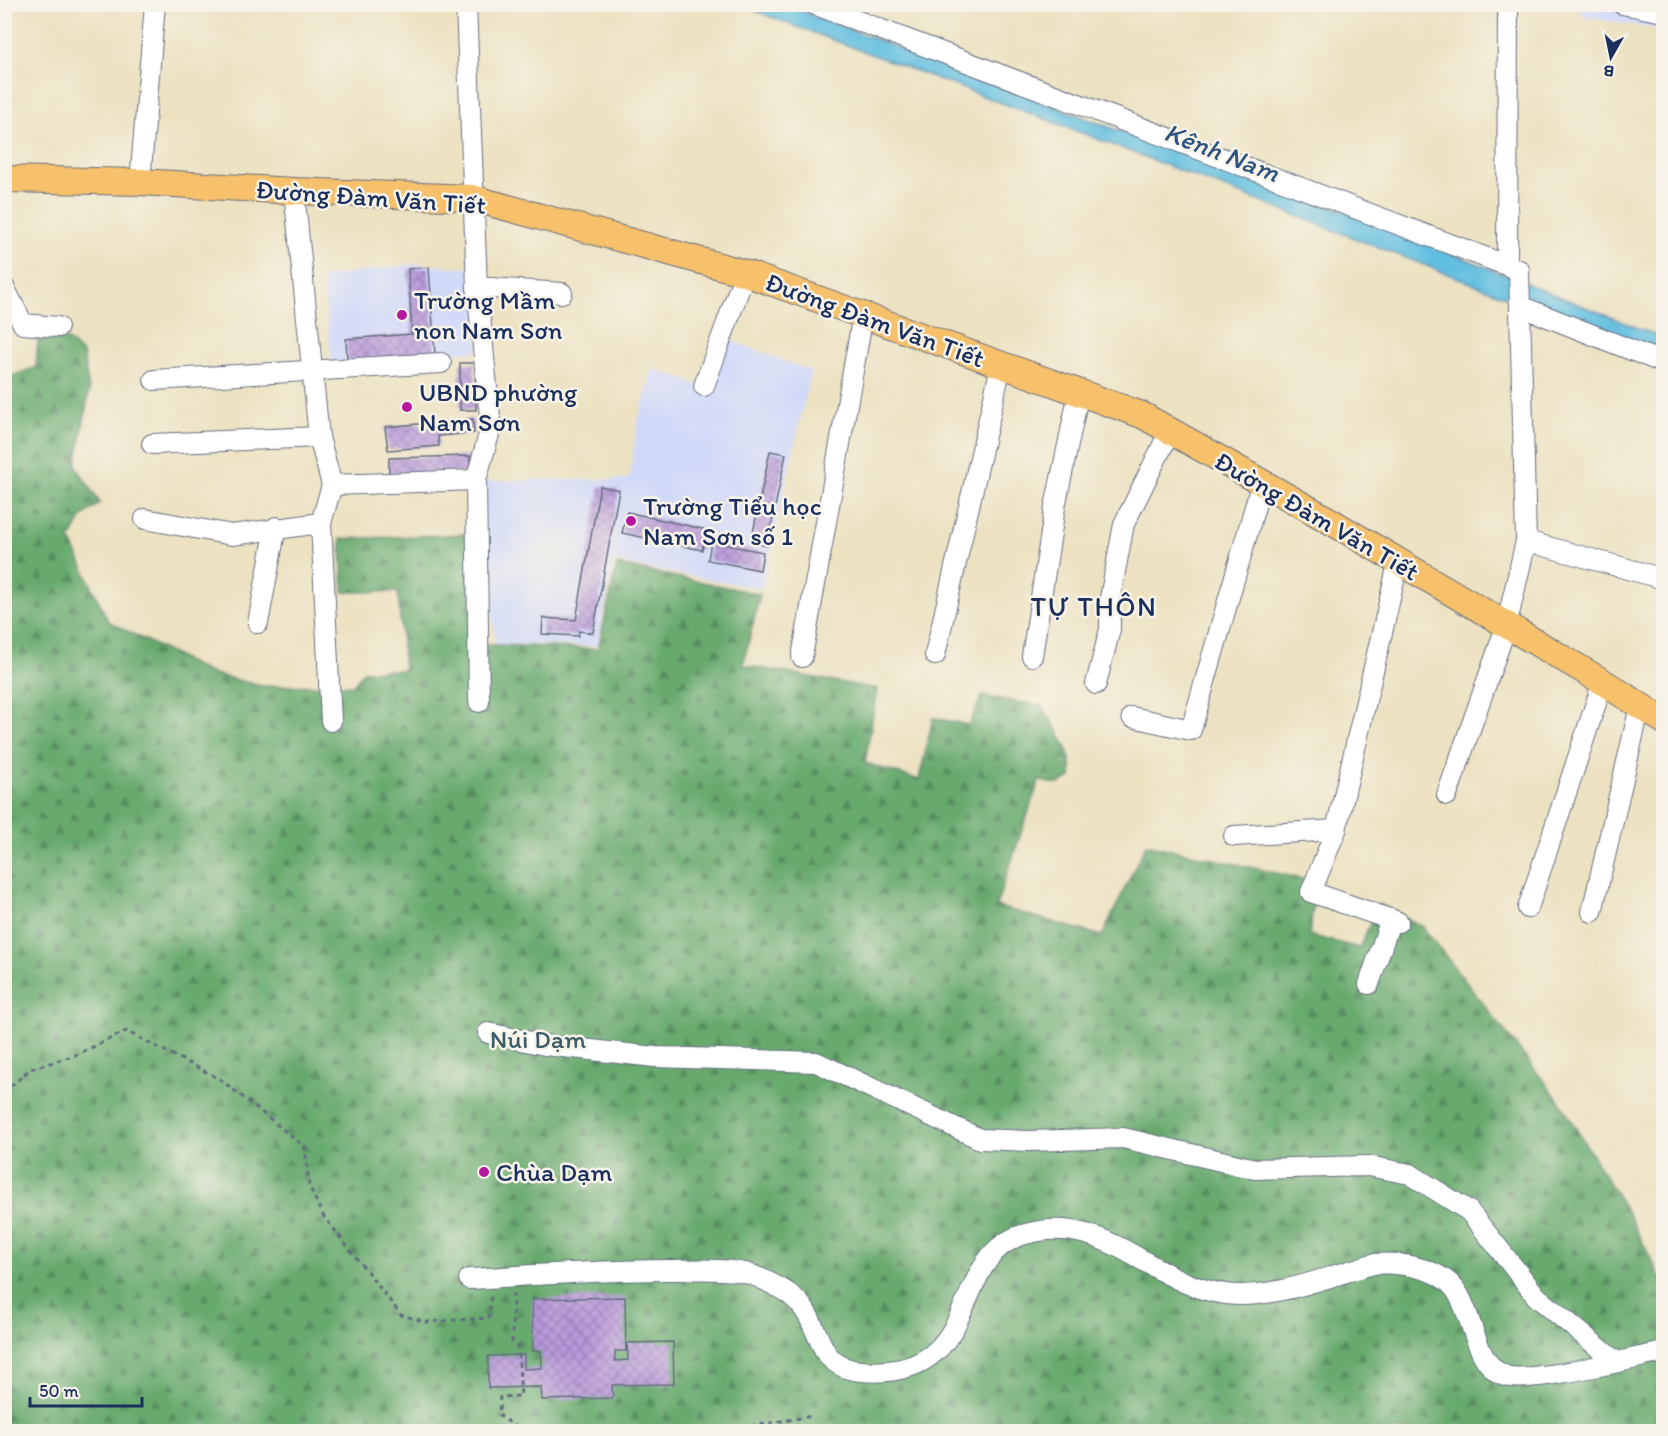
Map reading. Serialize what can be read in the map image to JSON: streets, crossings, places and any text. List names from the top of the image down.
{
  "streets": {
    "main road": ["Đường Đàm Văn Tiết"]
  },
  "districts": ["TỰ THÔN"],
  "water": ["Kênh Nam"],
  "parks": ["Núi Dạm"],
  "places": [
    "Trường Mầm non Nam Sơn",
    "UBND phường Nam Sơn",
    "Trường Tiểu học Nam Sơn số 1",
    "Chùa Dạm"
  ],
  "scale_bar": "50 m",
  "north": "bottom"
}
